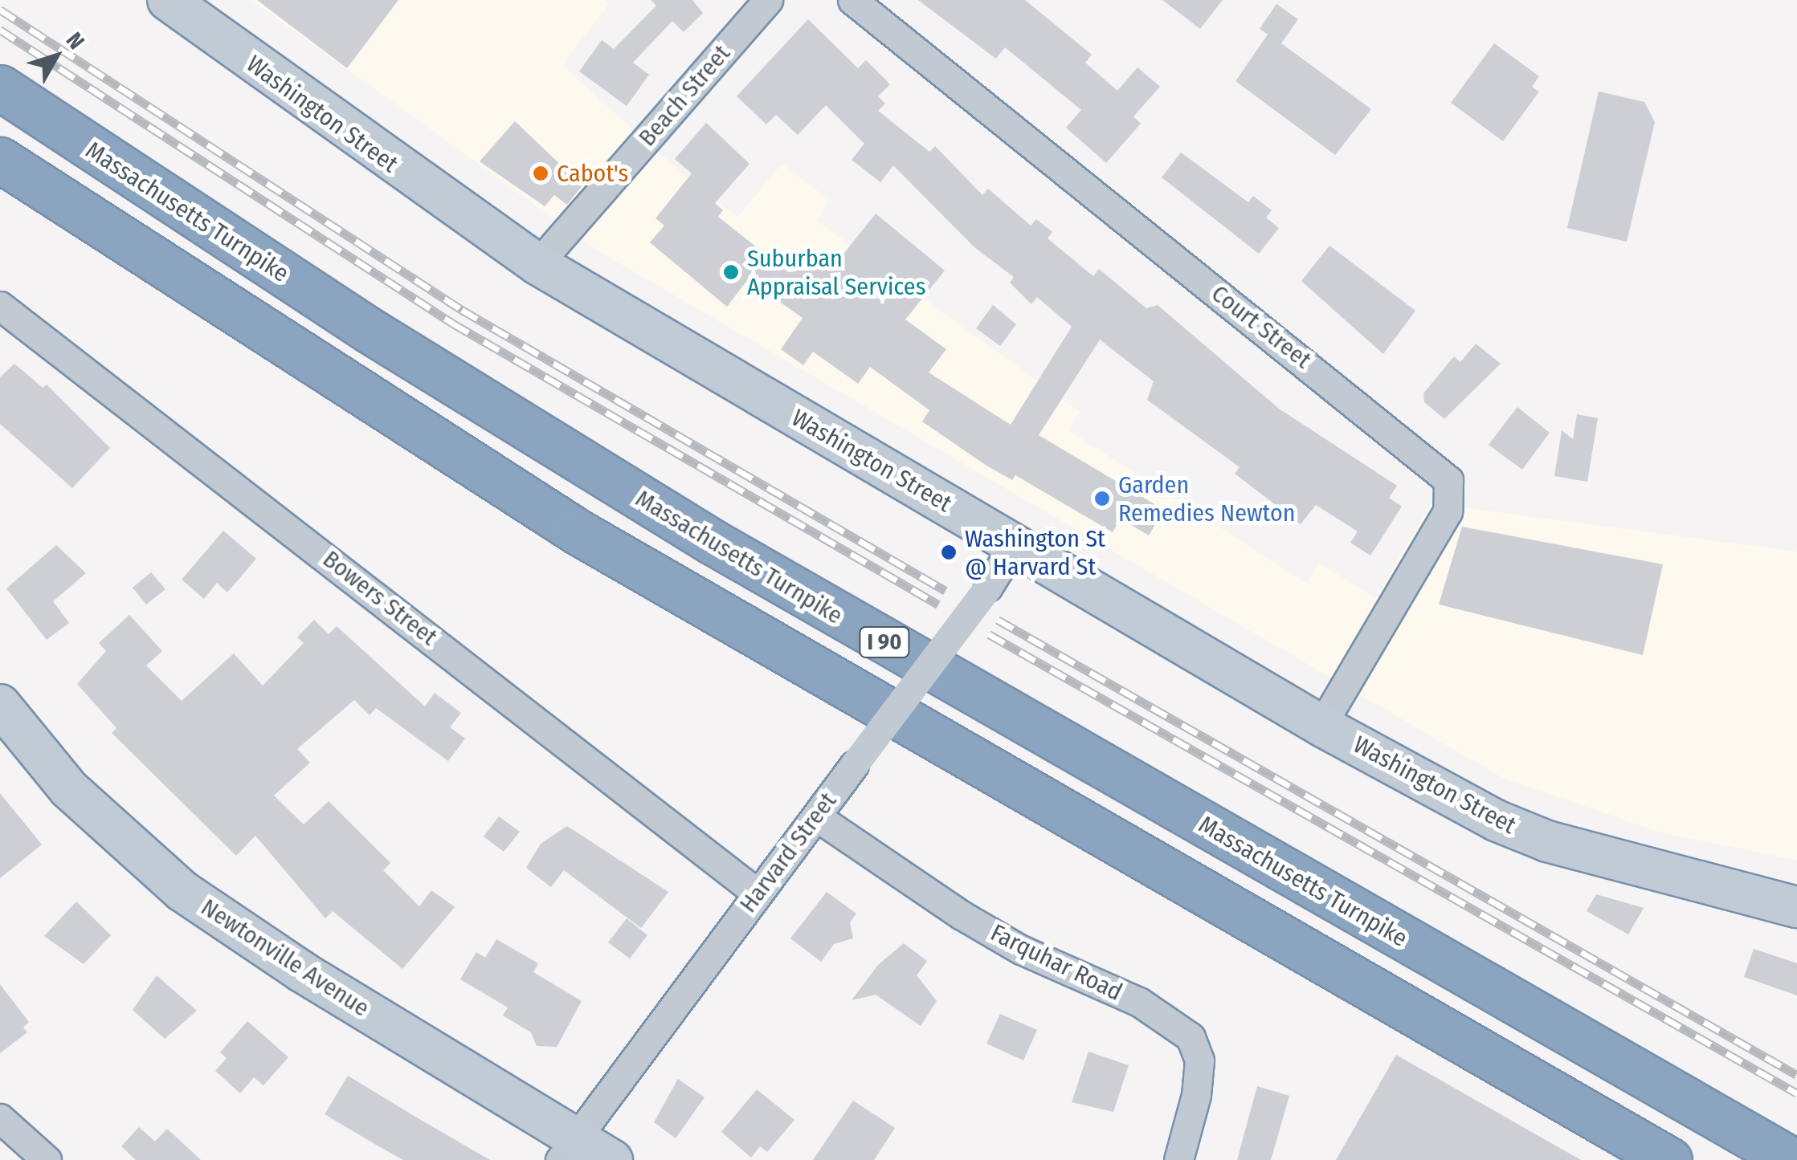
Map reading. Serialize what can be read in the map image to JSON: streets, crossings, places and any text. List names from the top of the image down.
{
  "streets": {
    "highway": ["Massachusetts Turnpike", "I 90"],
    "main road": ["Washington Street", "Newtonville Avenue"],
    "street": [
      "Beach Street",
      "Court Street",
      "Bowers Street",
      "Harvard Street",
      "Farquhar Road"
    ]
  },
  "crossings": [
    ["Beach Street", "Washington Street"],
    ["Washington Street", "Court Street"],
    ["Washington Street", "Harvard Street"],
    ["Bowers Street", "Harvard Street"],
    ["Harvard Street", "Newtonville Avenue"],
    ["Harvard Street", "Farquhar Road"]
  ],
  "places": [
    "Cabot's",
    "Suburban Appraisal Services",
    "Garden Remedies Newton",
    "Washington St @ Harvard St"
  ],
  "north": "top right"
}
